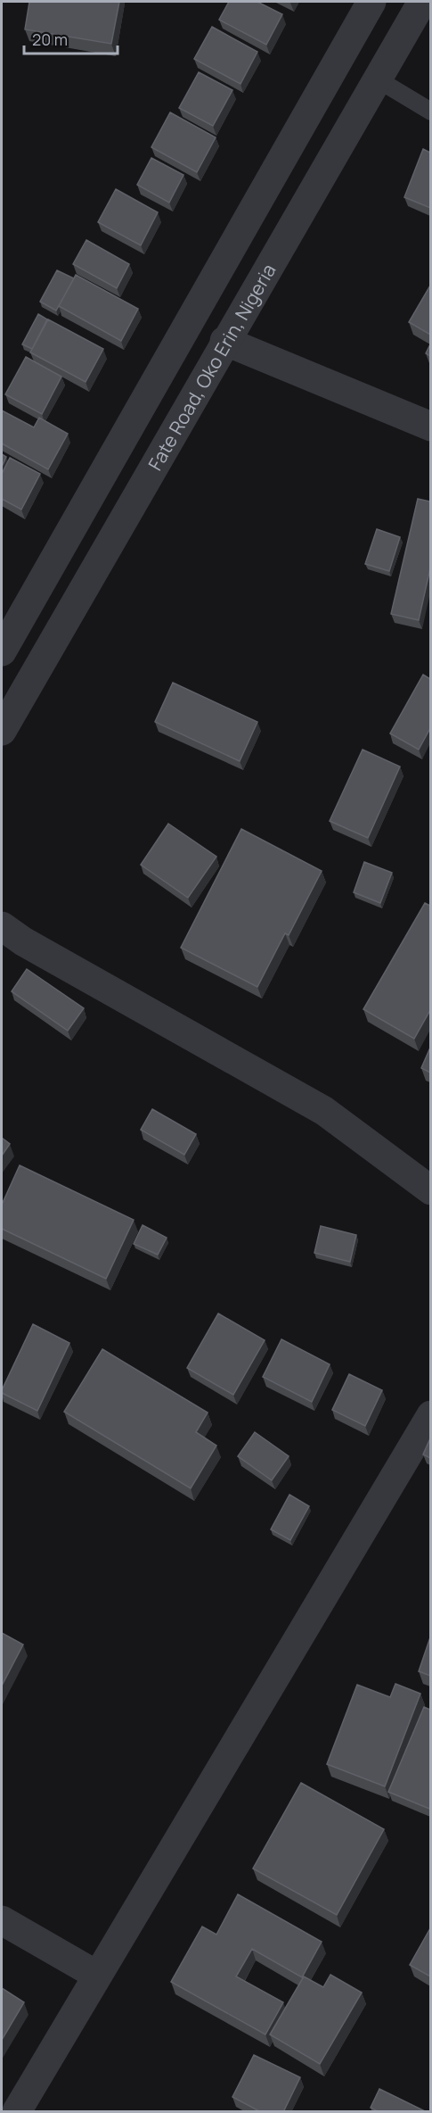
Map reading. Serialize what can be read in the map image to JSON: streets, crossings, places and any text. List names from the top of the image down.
{
  "streets": {
    "street": ["Fate Road, Oko Erin, Nigeria"]
  },
  "scale_bar": "20 m"
}
